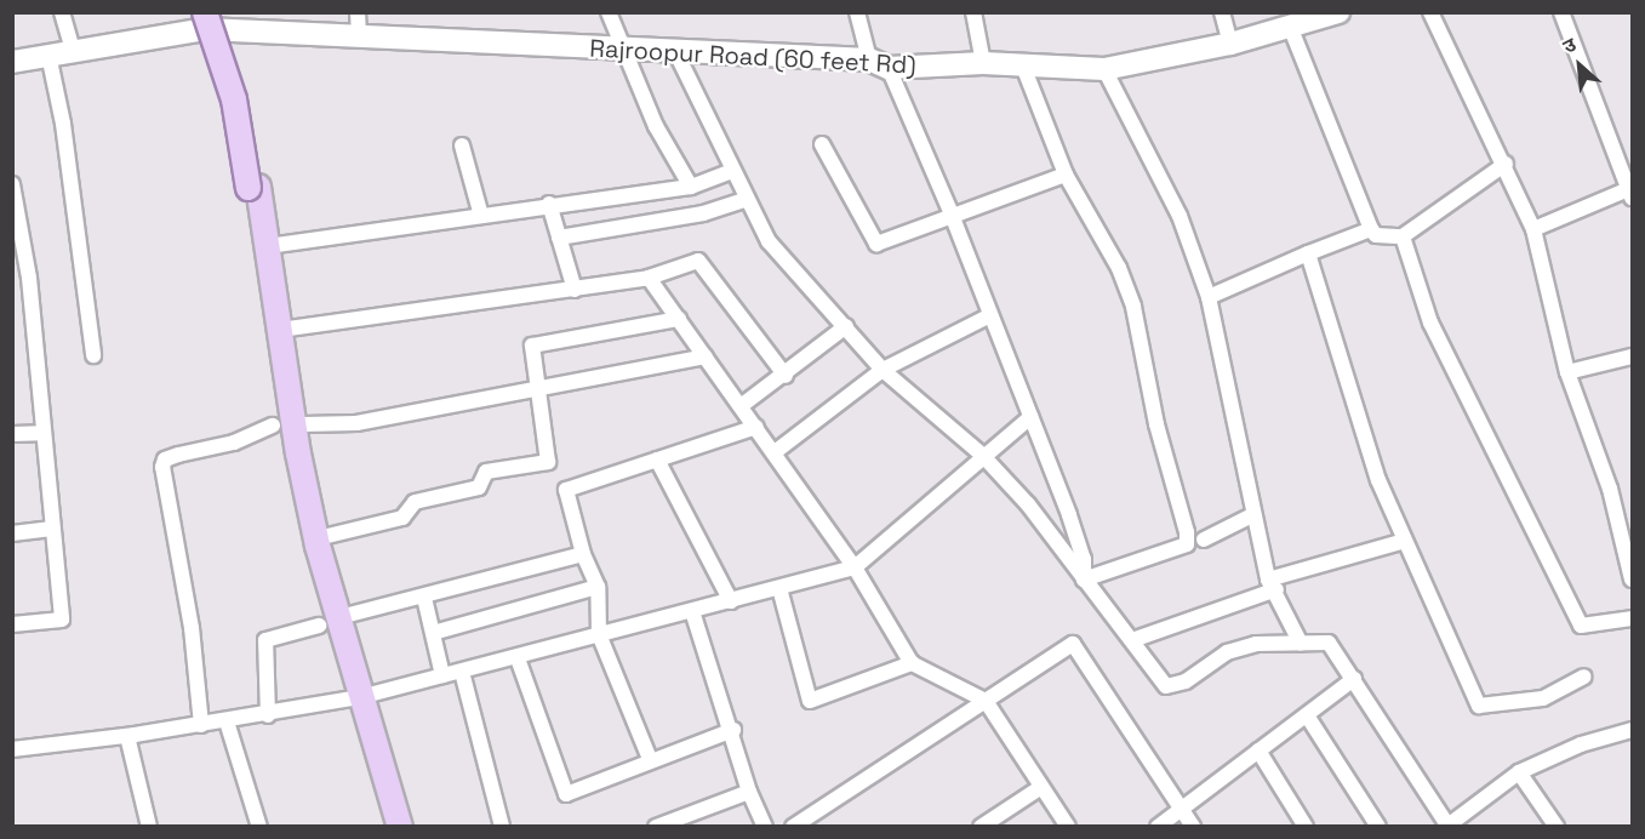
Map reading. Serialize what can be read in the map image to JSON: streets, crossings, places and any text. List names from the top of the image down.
{
  "streets": {
    "main road": ["Rajroopur Road (60 feet Rd)"]
  },
  "north": "top left"
}
